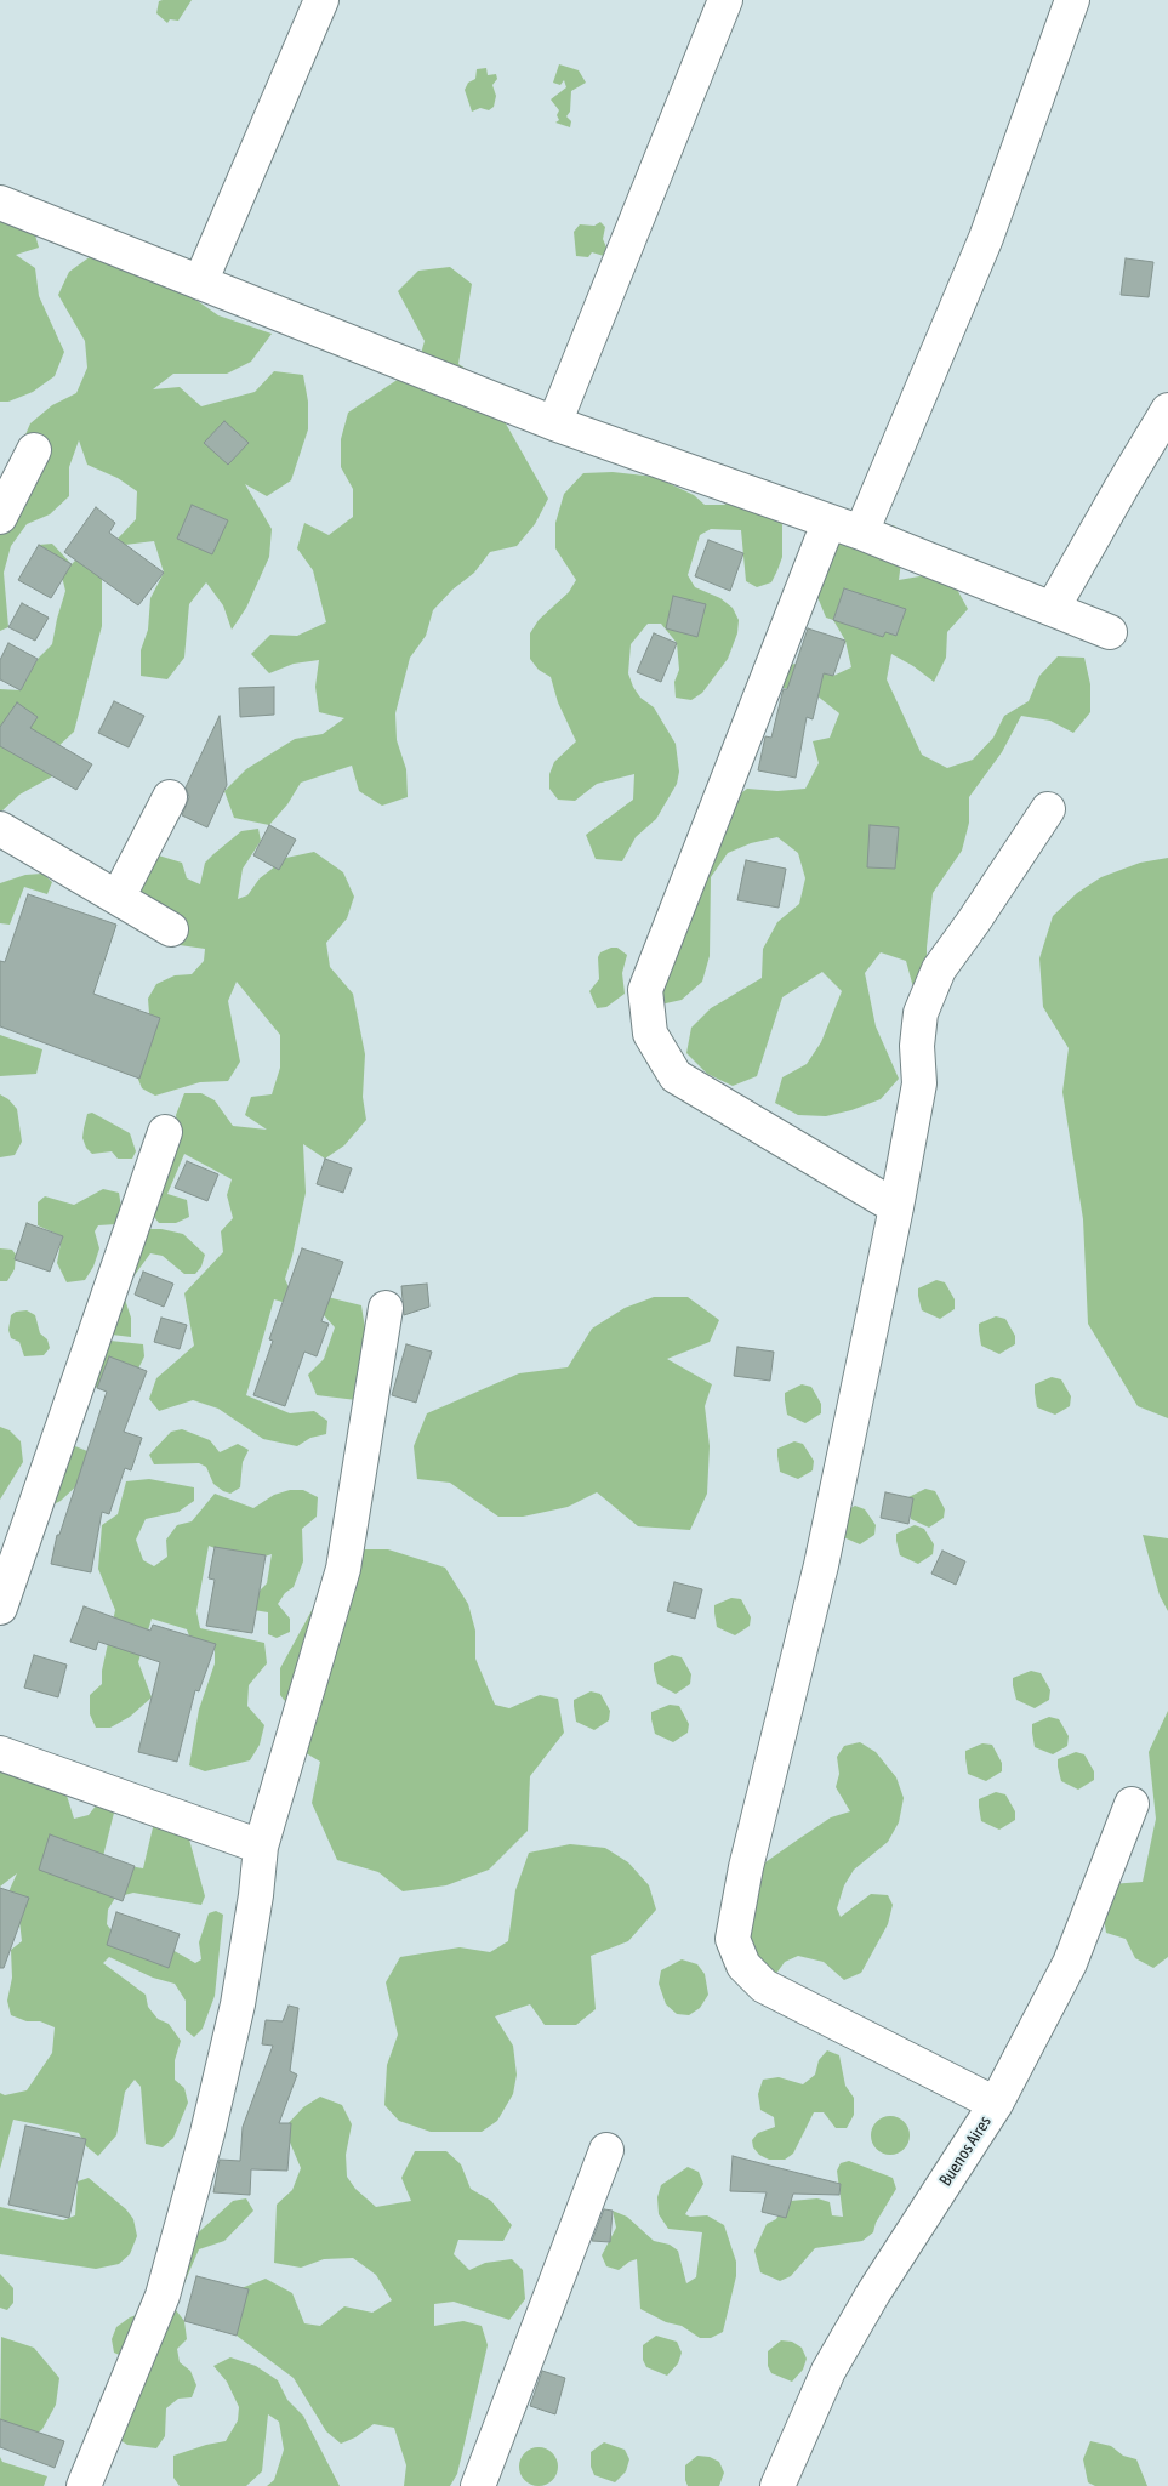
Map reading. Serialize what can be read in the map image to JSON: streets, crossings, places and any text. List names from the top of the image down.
{
  "streets": {
    "street": ["Buenos Aires"]
  }
}
